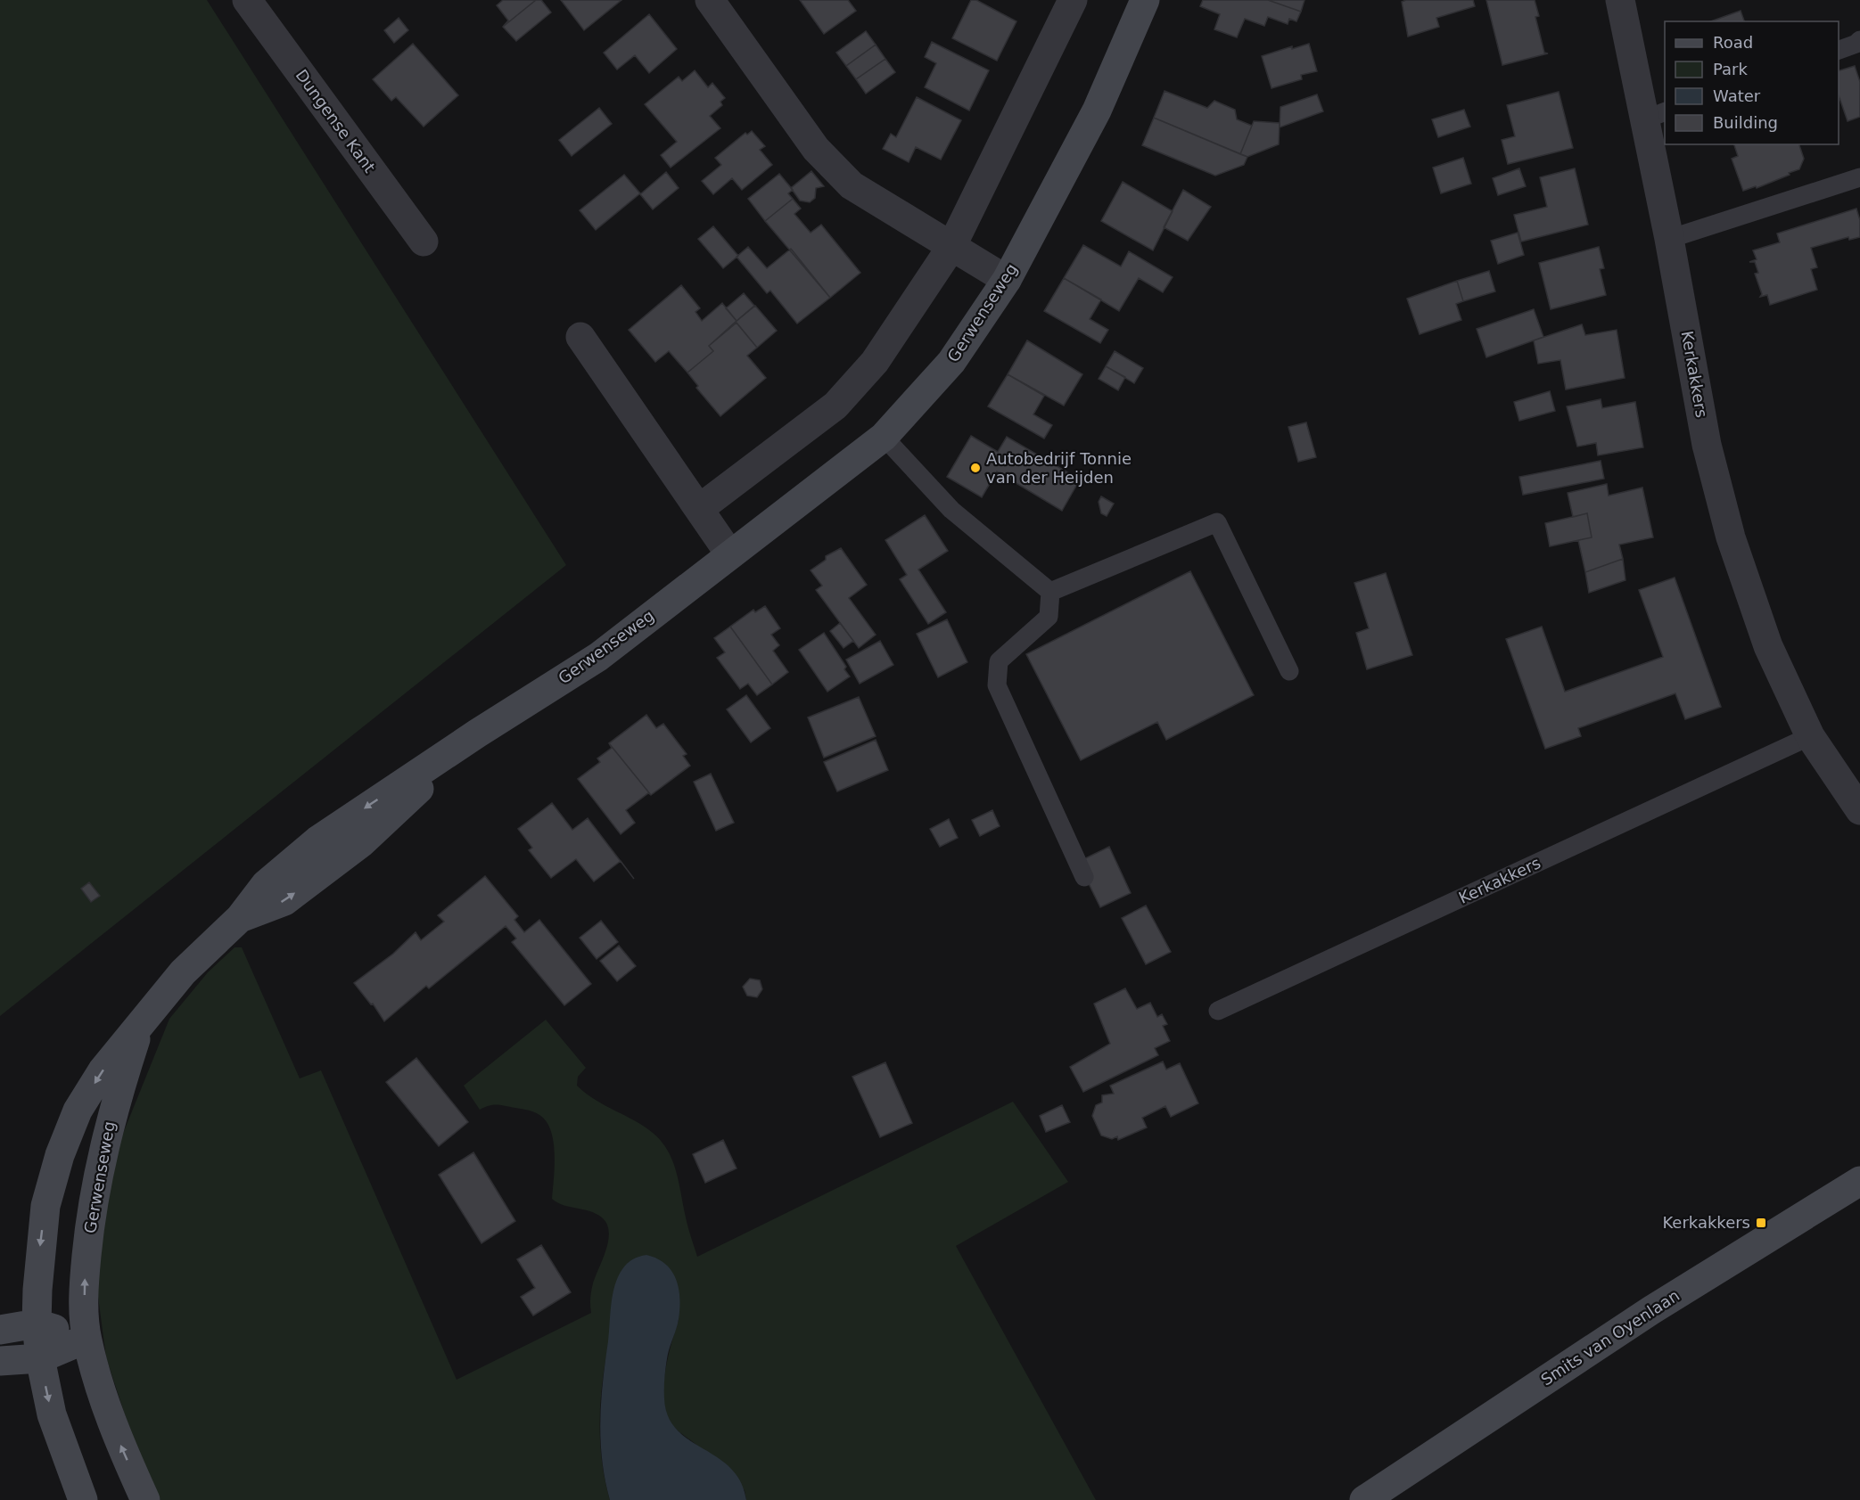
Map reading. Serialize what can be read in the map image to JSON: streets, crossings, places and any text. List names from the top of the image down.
{
  "streets": {
    "street": [
      "Dungense Kant",
      "Gerwenseweg",
      "Kerkakkers",
      "Smits van Oyenlaan"
    ]
  },
  "places": {
    "other": ["Autobedrijf Tonnie van der Heijden"],
    "transit": ["Kerkakkers"]
  },
  "legend": [
    "Road",
    "Park",
    "Water",
    "Building"
  ]
}
